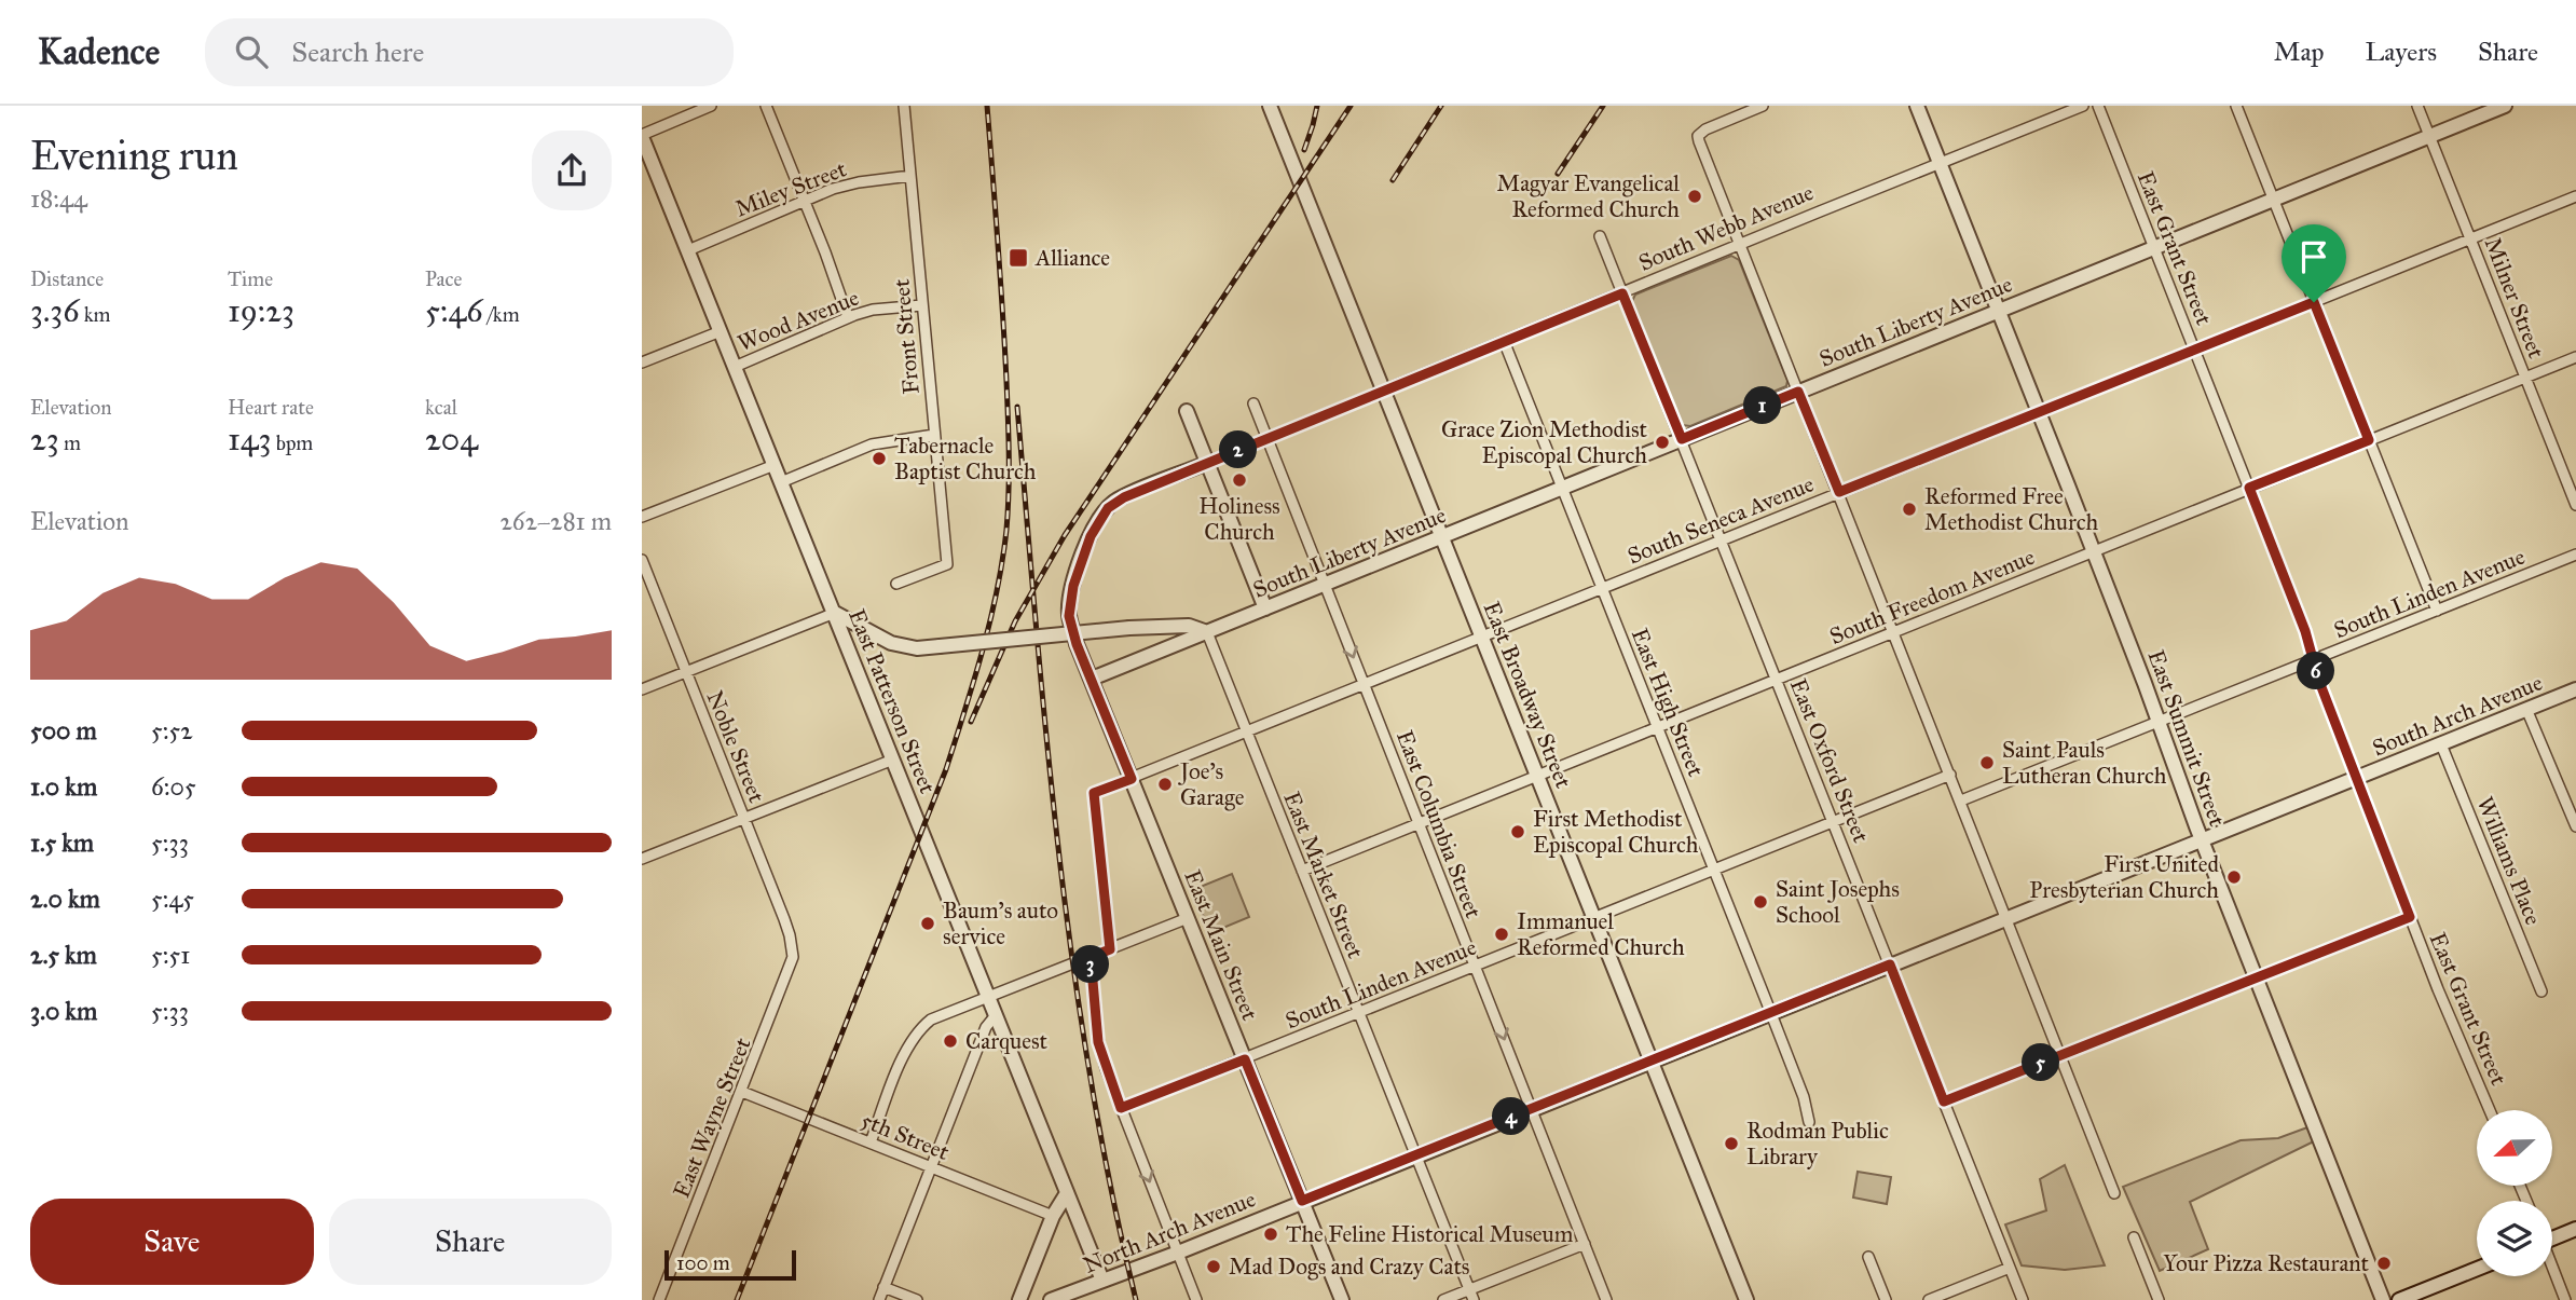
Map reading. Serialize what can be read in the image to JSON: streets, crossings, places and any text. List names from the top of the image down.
{
  "streets": {
    "street": [
      "Miley Street",
      "South Webb Avenue",
      "East Grant Street",
      "Milner Street",
      "Wood Avenue",
      "South Liberty Avenue",
      "Front Street",
      "South Seneca Avenue",
      "South Linden Avenue",
      "South Freedom Avenue",
      "East Broadway Street",
      "East Patterson Street",
      "East High Street",
      "South Arch Avenue",
      "East Summit Street",
      "Noble Street",
      "East Oxford Street",
      "East Columbia Street",
      "Williams Place",
      "East Market Street",
      "East Main Street",
      "East Wayne Street",
      "5th Street",
      "North Arch Avenue"
    ]
  },
  "crossings": [
    ["Miley Street", "Front Street"],
    ["Miley Street", "East Patterson Street"],
    ["South Webb Avenue", "East Broadway Street"],
    ["South Webb Avenue", "East High Street"],
    ["South Webb Avenue", "East Summit Street"],
    ["South Webb Avenue", "East Oxford Street"],
    ["South Webb Avenue", "East Columbia Street"],
    ["South Webb Avenue", "East Main Street"],
    ["East Grant Street", "South Liberty Avenue"],
    ["East Grant Street", "South Seneca Avenue"],
    ["East Grant Street", "South Linden Avenue"],
    ["East Grant Street", "South Freedom Avenue"],
    ["East Grant Street", "South Arch Avenue"],
    ["Milner Street", "South Liberty Avenue"],
    ["Milner Street", "South Seneca Avenue"],
    ["Milner Street", "South Freedom Avenue"],
    ["Wood Avenue", "Front Street"],
    ["Wood Avenue", "East Patterson Street"],
    ["South Liberty Avenue", "East Broadway Street"],
    ["South Liberty Avenue", "East High Street"],
    ["South Liberty Avenue", "East Summit Street"],
    ["South Liberty Avenue", "East Oxford Street"],
    ["South Liberty Avenue", "East Columbia Street"],
    ["South Liberty Avenue", "East Market Street"],
    ["South Liberty Avenue", "East Main Street"],
    ["South Seneca Avenue", "East Broadway Street"],
    ["South Seneca Avenue", "East High Street"],
    ["South Seneca Avenue", "East Summit Street"],
    ["South Seneca Avenue", "East Oxford Street"],
    ["South Seneca Avenue", "East Columbia Street"],
    ["South Seneca Avenue", "East Market Street"],
    ["South Seneca Avenue", "East Main Street"],
    ["South Linden Avenue", "East Broadway Street"],
    ["South Linden Avenue", "East High Street"],
    ["South Linden Avenue", "East Summit Street"],
    ["South Linden Avenue", "East Oxford Street"],
    ["South Linden Avenue", "East Columbia Street"],
    ["South Linden Avenue", "East Market Street"],
    ["South Linden Avenue", "East Main Street"],
    ["South Freedom Avenue", "East Broadway Street"],
    ["South Freedom Avenue", "East High Street"],
    ["South Freedom Avenue", "East Summit Street"],
    ["South Freedom Avenue", "East Oxford Street"],
    ["South Freedom Avenue", "East Columbia Street"],
    ["South Freedom Avenue", "East Market Street"],
    ["East Broadway Street", "South Arch Avenue"],
    ["East Patterson Street", "North Arch Avenue"],
    ["East High Street", "South Arch Avenue"],
    ["South Arch Avenue", "East Summit Street"],
    ["South Arch Avenue", "East Oxford Street"],
    ["South Arch Avenue", "East Columbia Street"],
    ["South Arch Avenue", "Williams Place"],
    ["South Arch Avenue", "East Market Street"],
    ["South Arch Avenue", "East Main Street"],
    ["South Arch Avenue", "North Arch Avenue"],
    ["Noble Street", "East Wayne Street"],
    ["East Main Street", "North Arch Avenue"],
    ["East Wayne Street", "5th Street"]
  ],
  "places": {
    "other": [
      "Magyar Evangelical Reformed Church",
      "Grace Zion Methodist Episcopal Church",
      "Tabernacle Baptist Church",
      "Holiness Church",
      "Reformed Free Methodist Church",
      "Saint Pauls Lutheran Church",
      "Joe's Garage",
      "First Methodist Episcopal Church",
      "First United Presbyterian Church",
      "Saint Josephs School",
      "Baum's auto service",
      "Immanuel Reformed Church",
      "Carquest",
      "Rodman Public Library",
      "The Feline Historical Museum",
      "Your Pizza Restaurant",
      "Mad Dogs and Crazy Cats"
    ],
    "transit": ["Alliance"]
  },
  "scale_bar": "100 m",
  "north": "left",
  "page": {
    "header": "Kadence",
    "search": "Search here",
    "nav": ["Map", "Layers", "Share"],
    "heading": ["Evening run", "18:44"],
    "stats": [
      ["Distance", "3.36 km"],
      ["Time", "19:23"],
      ["Pace", "5:46 /km"],
      ["Elevation", "23 m"],
      ["Heart rate", "143 bpm"],
      ["kcal", "204"]
    ],
    "pins": [
      "1",
      "2",
      "6",
      "3",
      "5",
      "4"
    ],
    "chart": ["Elevation", "262–281 m"],
    "list": [
      {
        "name": "500 m",
        "note": "5:52"
      },
      {
        "name": "1.0 km",
        "note": "6:05"
      },
      {
        "name": "1.5 km",
        "note": "5:33"
      },
      {
        "name": "2.0 km",
        "note": "5:45"
      },
      {
        "name": "2.5 km",
        "note": "5:51"
      },
      {
        "name": "3.0 km",
        "note": "5:33"
      }
    ],
    "buttons": ["Save", "Share"],
    "scale": "100 m"
  }
}
